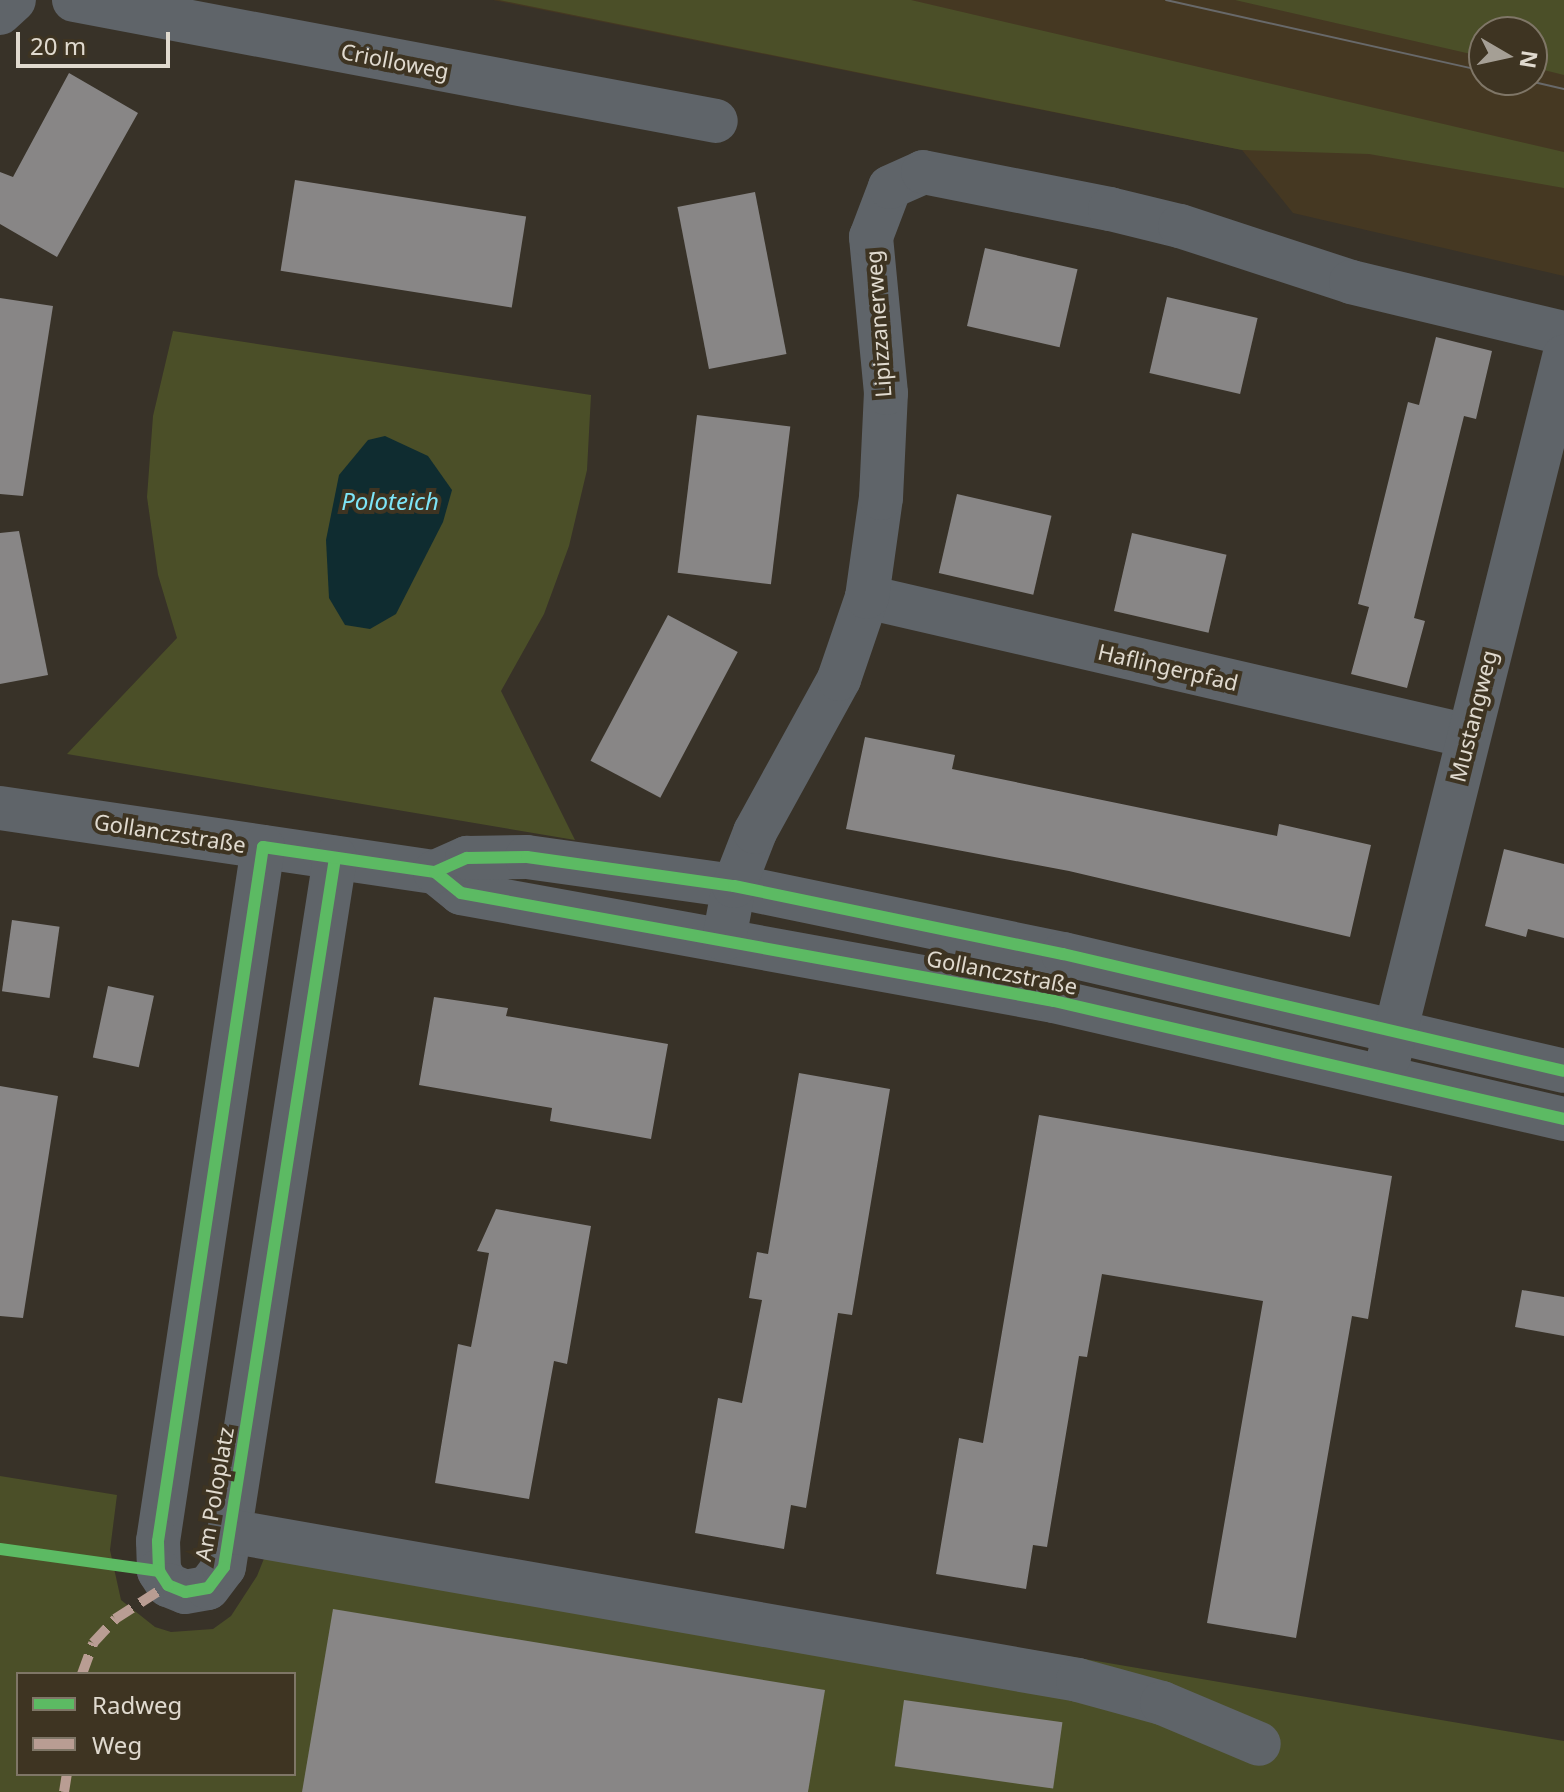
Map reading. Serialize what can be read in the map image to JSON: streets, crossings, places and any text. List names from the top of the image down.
{
  "streets": {
    "street": [
      "Criolloweg",
      "Lipizzanerweg",
      "Haflingerpfad",
      "Mustangweg",
      "Gollanczstraße",
      "Am Poloplatz"
    ]
  },
  "crossings": [
    ["Lipizzanerweg", "Haflingerpfad"],
    ["Lipizzanerweg", "Gollanczstraße"],
    ["Haflingerpfad", "Mustangweg"],
    ["Mustangweg", "Gollanczstraße"],
    ["Gollanczstraße", "Am Poloplatz"]
  ],
  "water": ["Poloteich"],
  "legend": ["Radweg", "Weg"],
  "scale_bar": "20 m",
  "north": "right"
}
